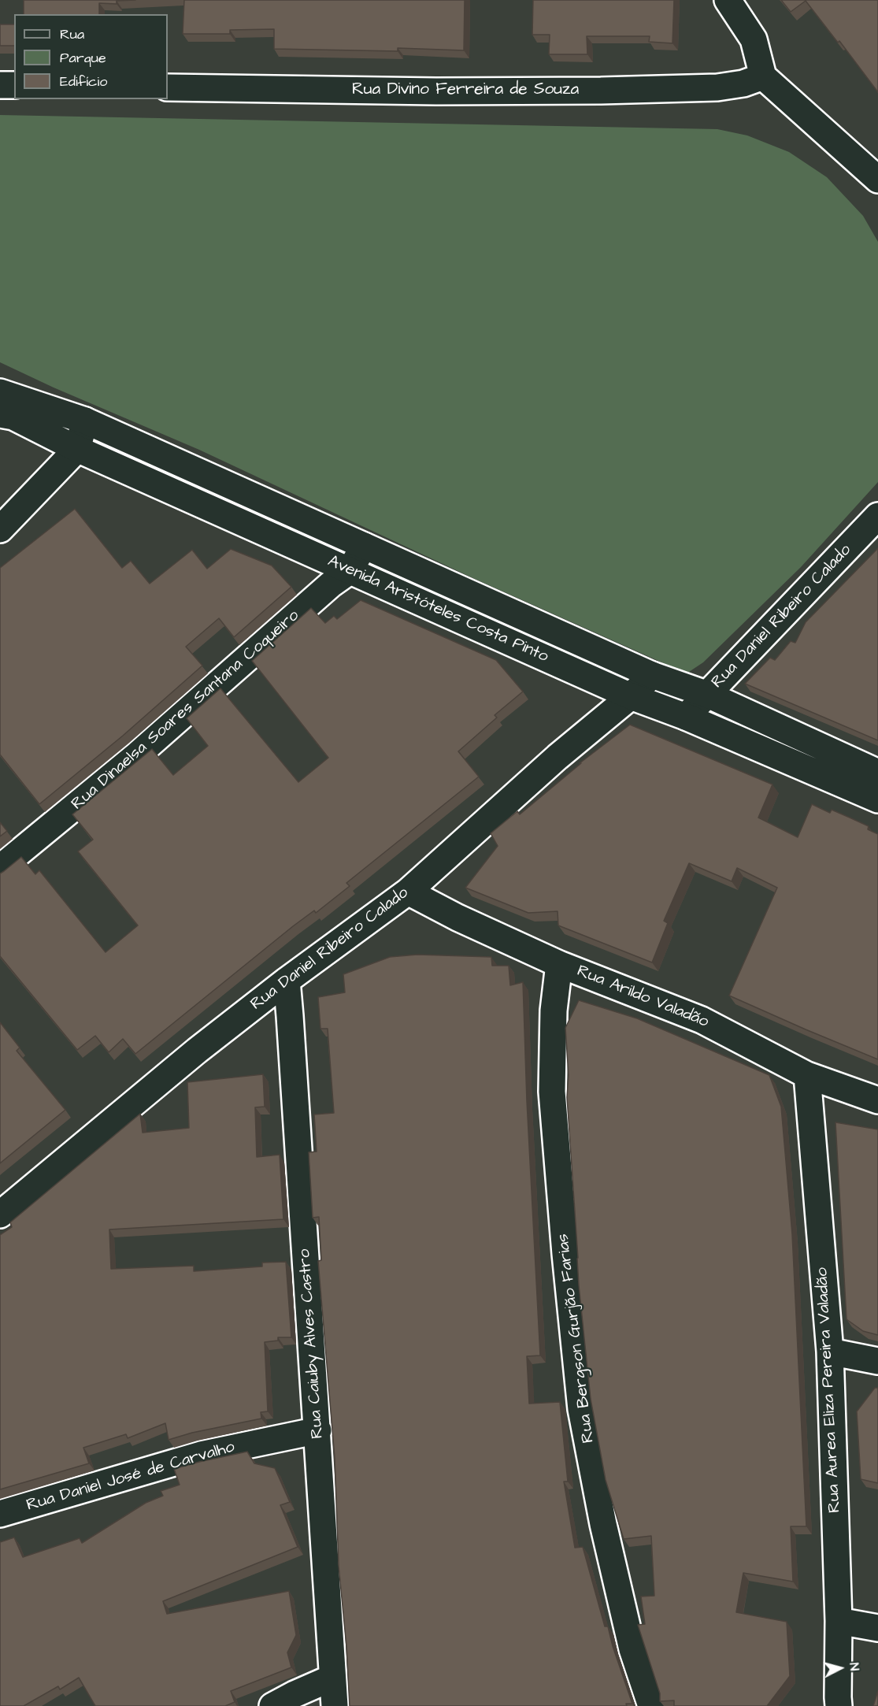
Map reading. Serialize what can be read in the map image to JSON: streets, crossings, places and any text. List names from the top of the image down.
{
  "streets": {
    "street": [
      "Rua Divino Ferreira de Souza",
      "Avenida Aristóteles Costa Pinto",
      "Rua Daniel Ribeiro Calado",
      "Rua Dinaelsa Soares Santana Coqueiro",
      "Rua Arildo Valadão",
      "Rua Bergson Gurjão Farias",
      "Rua Caiuby Alves Castro",
      "Rua Aurea Eliza Pereira Valadão",
      "Rua Daniel José de Carvalho"
    ]
  },
  "crossings": [
    ["Avenida Aristóteles Costa Pinto", "Rua Daniel Ribeiro Calado"],
    ["Avenida Aristóteles Costa Pinto", "Rua Dinaelsa Soares Santana Coqueiro"],
    ["Rua Daniel Ribeiro Calado", "Rua Arildo Valadão"],
    ["Rua Daniel Ribeiro Calado", "Rua Caiuby Alves Castro"],
    ["Rua Arildo Valadão", "Rua Bergson Gurjão Farias"],
    ["Rua Arildo Valadão", "Rua Aurea Eliza Pereira Valadão"],
    ["Rua Caiuby Alves Castro", "Rua Daniel José de Carvalho"]
  ],
  "legend": ["Rua", "Parque", "Edifício"],
  "north": "right"
}
